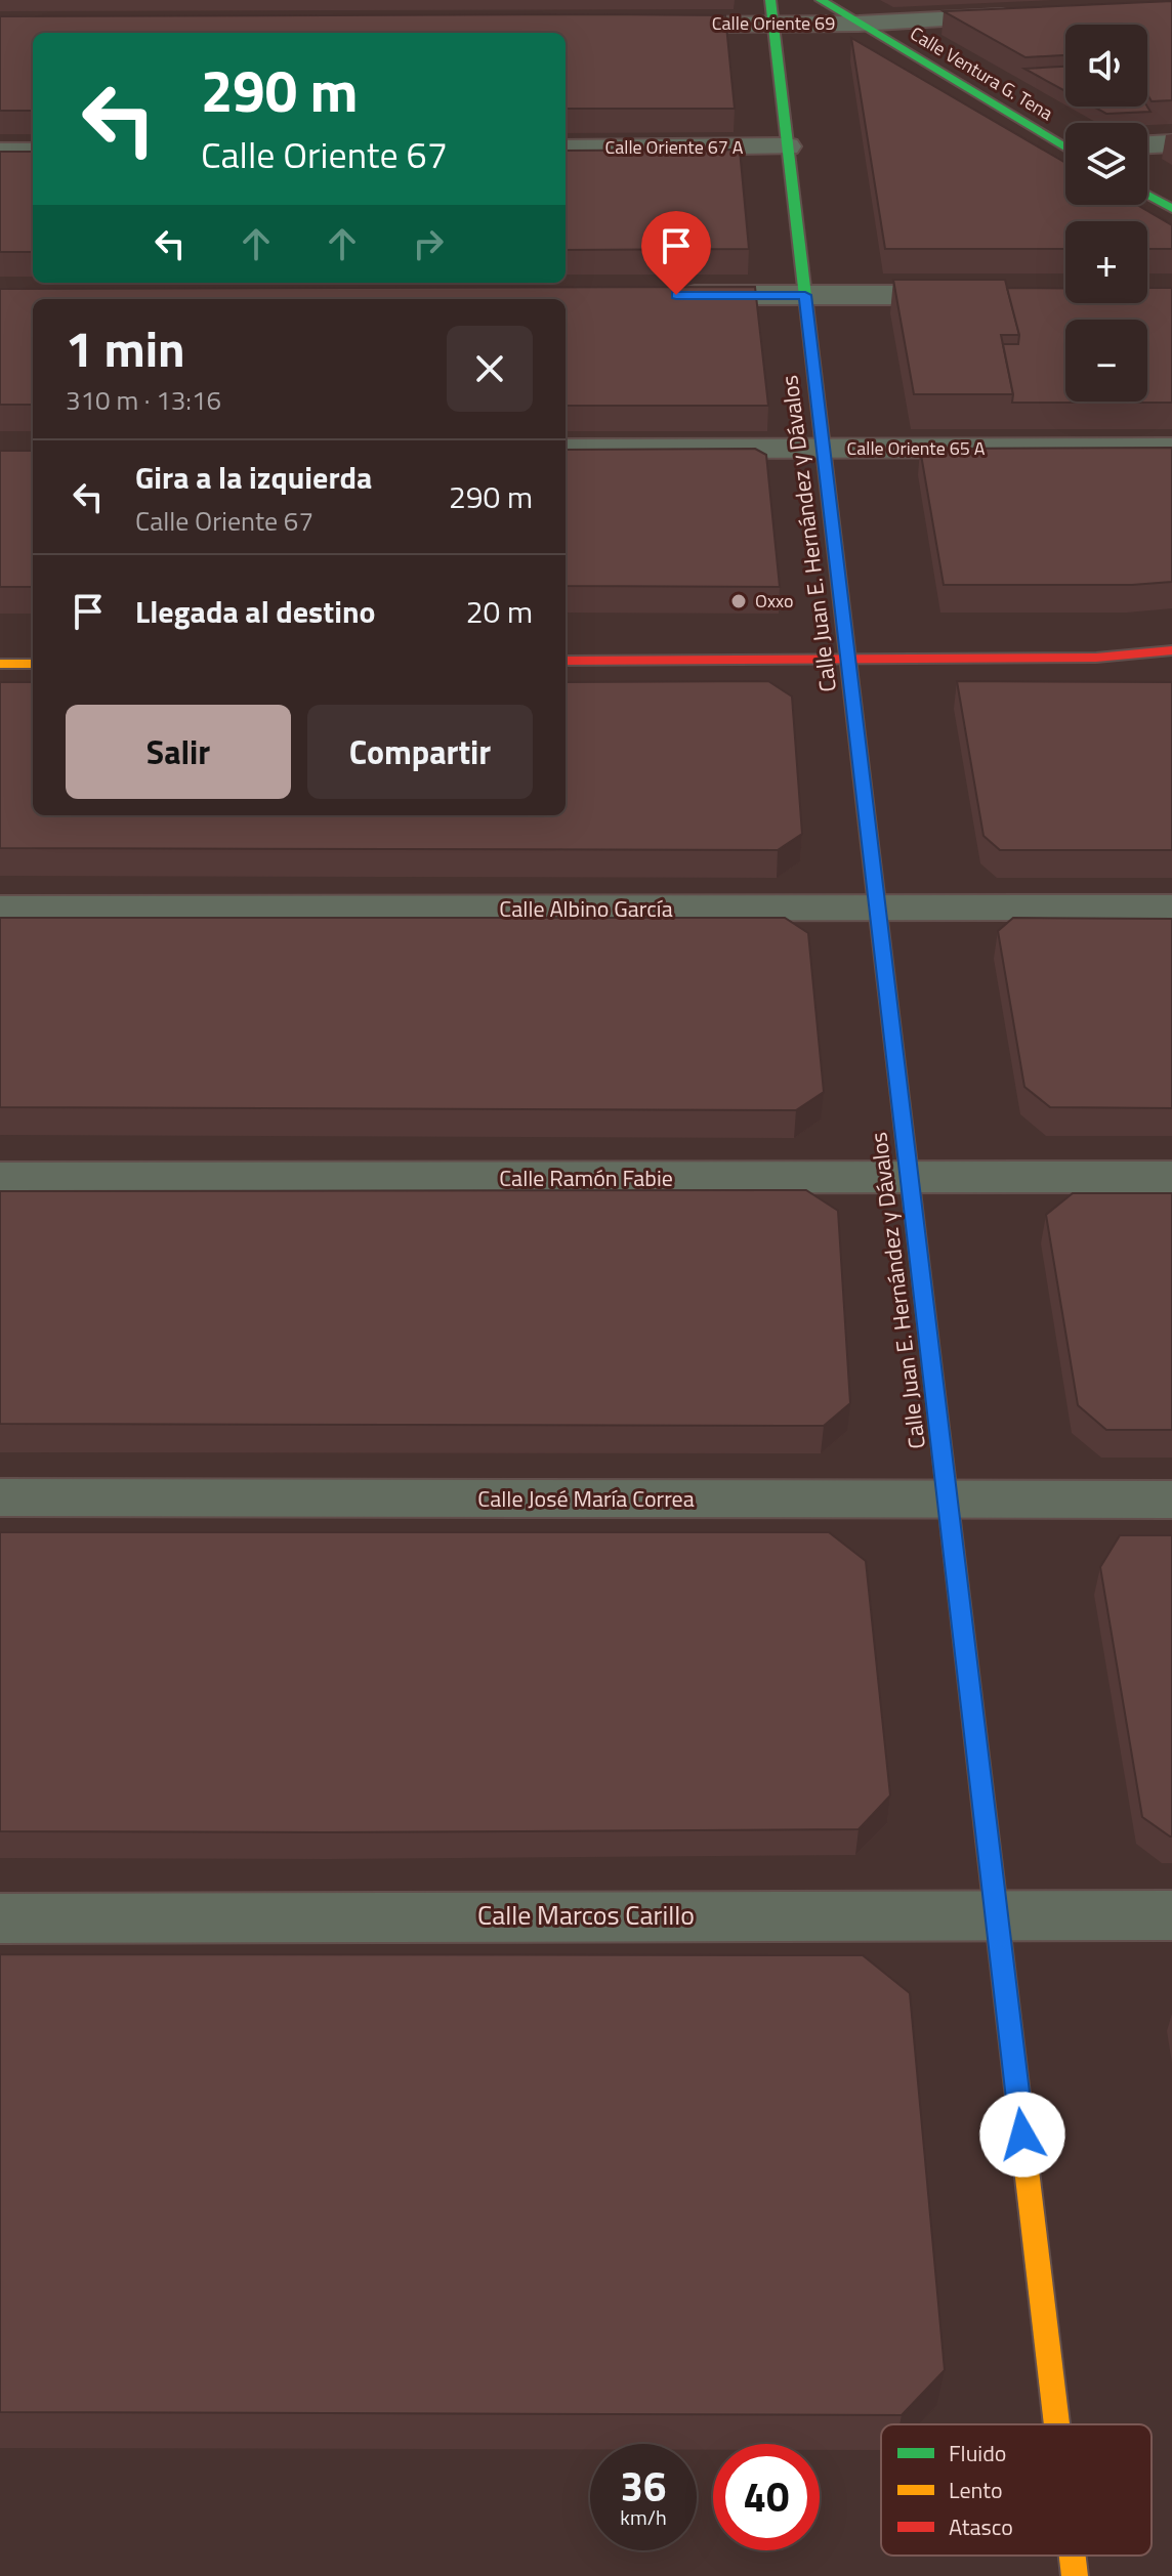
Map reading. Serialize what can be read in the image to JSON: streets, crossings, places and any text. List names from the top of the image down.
{
  "streets": {
    "street": [
      "Calle Oriente 69",
      "Calle Ventura G. Tena",
      "Calle Oriente 67 A",
      "Calle Oriente 65 A",
      "Calle Juan E. Hernández y Dávalos",
      "Calle Albino García",
      "Calle Ramón Fabie",
      "Calle José María Correa",
      "Calle Marcos Carillo"
    ]
  },
  "crossings": [
    ["Calle Oriente 69", "Calle Ventura G. Tena"],
    ["Calle Oriente 69", "Calle Juan E. Hernández y Dávalos"],
    ["Calle Oriente 67 A", "Calle Juan E. Hernández y Dávalos"],
    ["Calle Oriente 65 A", "Calle Juan E. Hernández y Dávalos"],
    ["Calle Juan E. Hernández y Dávalos", "Calle Albino García"],
    ["Calle Juan E. Hernández y Dávalos", "Calle Ramón Fabie"],
    ["Calle Juan E. Hernández y Dávalos", "Calle José María Correa"],
    ["Calle Juan E. Hernández y Dávalos", "Calle Marcos Carillo"]
  ],
  "places": ["Oxxo"],
  "legend": ["Fluido", "Lento", "Atasco"],
  "page": {
    "map_buttons": ["+", "−"],
    "turn": ["290 m", "Calle Oriente 67"],
    "heading": ["1 min", "310 m · 13:16"],
    "list": [
      {
        "name": "Gira a la izquierda",
        "note": "Calle Oriente 67",
        "value": "290 m"
      },
      {
        "name": "Llegada al destino",
        "value": "20 m"
      }
    ],
    "buttons": ["Salir", "Compartir"],
    "speed": "36 km/h",
    "limit": "40"
  }
}
